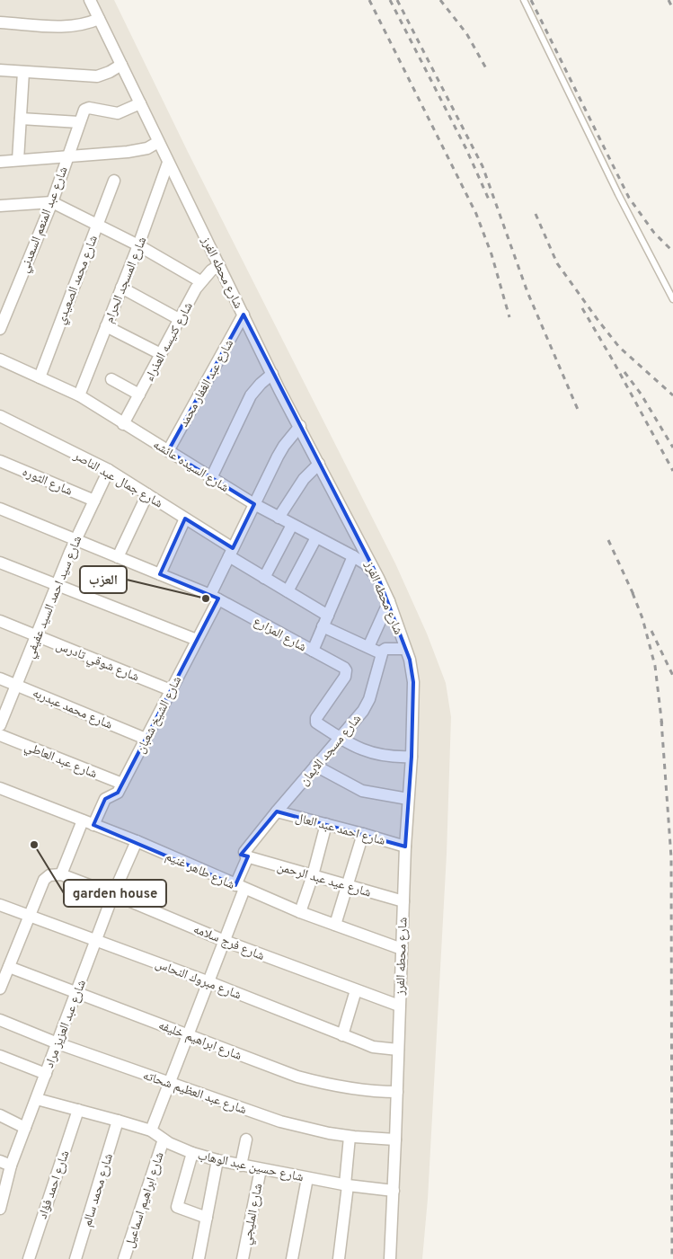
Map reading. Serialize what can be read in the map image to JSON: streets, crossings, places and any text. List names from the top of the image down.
{
  "streets": {
    "street": [
      "شارع عبد المنعم السعدني",
      "شارع محطه الفرز",
      "شارع محمد الصعيدي",
      "شارع المسجد الحرام",
      "شارع كنيسه العذراء",
      "شارع عبد الغفار محمد",
      "شارع السيده عائشه",
      "شارع جمال عبد الناصر",
      "شارع الثوره",
      "شارع سيد احمد السيد عفيفي",
      "شارع المزارع",
      "شارع شوقي تادرس",
      "شارع محمد عبدربه",
      "شارع الشيخ شعبان",
      "شارع مسجد الايمان",
      "شارع عبد العاطي",
      "شارع احمد عبد العال",
      "شارع طاهر غنيم",
      "شارع عيد عبد الرحمن",
      "شارع فرج سلامه",
      "شارع مبروك النحاس",
      "شارع عبد العزيز مراد",
      "شارع ابراهيم خليفه",
      "شارع عبد العظيم شحاته",
      "شارع حسين عبد الوهاب",
      "شارع احمد فؤاد",
      "شارع محمد سالم",
      "شارع ابراهيم اسماعيل",
      "شارع المليجي"
    ]
  },
  "crossings": [
    ["شارع عبد المنعم السعدني", "شارع محطه الفرز"],
    ["شارع محطه الفرز", "شارع المسجد الحرام"],
    ["شارع محطه الفرز", "شارع كنيسه العذراء"],
    ["شارع محطه الفرز", "شارع عبد الغفار محمد"],
    ["شارع محطه الفرز", "شارع السيده عائشه"],
    ["شارع محطه الفرز", "شارع الشيخ شعبان"],
    ["شارع محطه الفرز", "شارع احمد عبد العال"],
    ["شارع محطه الفرز", "شارع طاهر غنيم"],
    ["شارع محطه الفرز", "شارع عيد عبد الرحمن"],
    ["شارع محطه الفرز", "شارع فرج سلامه"],
    ["شارع محطه الفرز", "شارع مبروك النحاس"],
    ["شارع محطه الفرز", "شارع ابراهيم خليفه"],
    ["شارع محطه الفرز", "شارع عبد العظيم شحاته"],
    ["شارع محطه الفرز", "شارع حسين عبد الوهاب"],
    ["شارع محمد الصعيدي", "شارع السيده عائشه"],
    ["شارع المسجد الحرام", "شارع السيده عائشه"],
    ["شارع كنيسه العذراء", "شارع السيده عائشه"],
    ["شارع عبد الغفار محمد", "شارع السيده عائشه"],
    ["شارع السيده عائشه", "شارع الشيخ شعبان"],
    ["شارع جمال عبد الناصر", "شارع سيد احمد السيد عفيفي"],
    ["شارع جمال عبد الناصر", "شارع الشيخ شعبان"],
    ["شارع الثوره", "شارع سيد احمد السيد عفيفي"],
    ["شارع سيد احمد السيد عفيفي", "شارع المزارع"],
    ["شارع سيد احمد السيد عفيفي", "شارع شوقي تادرس"],
    ["شارع سيد احمد السيد عفيفي", "شارع محمد عبدربه"],
    ["شارع المزارع", "شارع الشيخ شعبان"],
    ["شارع المزارع", "شارع مسجد الايمان"],
    ["شارع شوقي تادرس", "شارع الشيخ شعبان"],
    ["شارع محمد عبدربه", "شارع الشيخ شعبان"],
    ["شارع الشيخ شعبان", "شارع عبد العاطي"],
    ["شارع الشيخ شعبان", "شارع طاهر غنيم"],
    ["شارع الشيخ شعبان", "شارع فرج سلامه"],
    ["شارع مسجد الايمان", "شارع احمد عبد العال"],
    ["شارع مسجد الايمان", "شارع عيد عبد الرحمن"],
    ["شارع طاهر غنيم", "شارع عبد العزيز مراد"],
    ["شارع فرج سلامه", "شارع عبد العزيز مراد"],
    ["شارع مبروك النحاس", "شارع عبد العزيز مراد"],
    ["شارع عبد العزيز مراد", "شارع ابراهيم خليفه"],
    ["شارع عبد العزيز مراد", "شارع عبد العظيم شحاته"],
    ["شارع عبد العزيز مراد", "شارع حسين عبد الوهاب"],
    ["شارع حسين عبد الوهاب", "شارع احمد فؤاد"],
    ["شارع حسين عبد الوهاب", "شارع محمد سالم"],
    ["شارع حسين عبد الوهاب", "شارع ابراهيم اسماعيل"],
    ["شارع حسين عبد الوهاب", "شارع المليجي"]
  ],
  "places": ["العزب", "garden house"]
}
